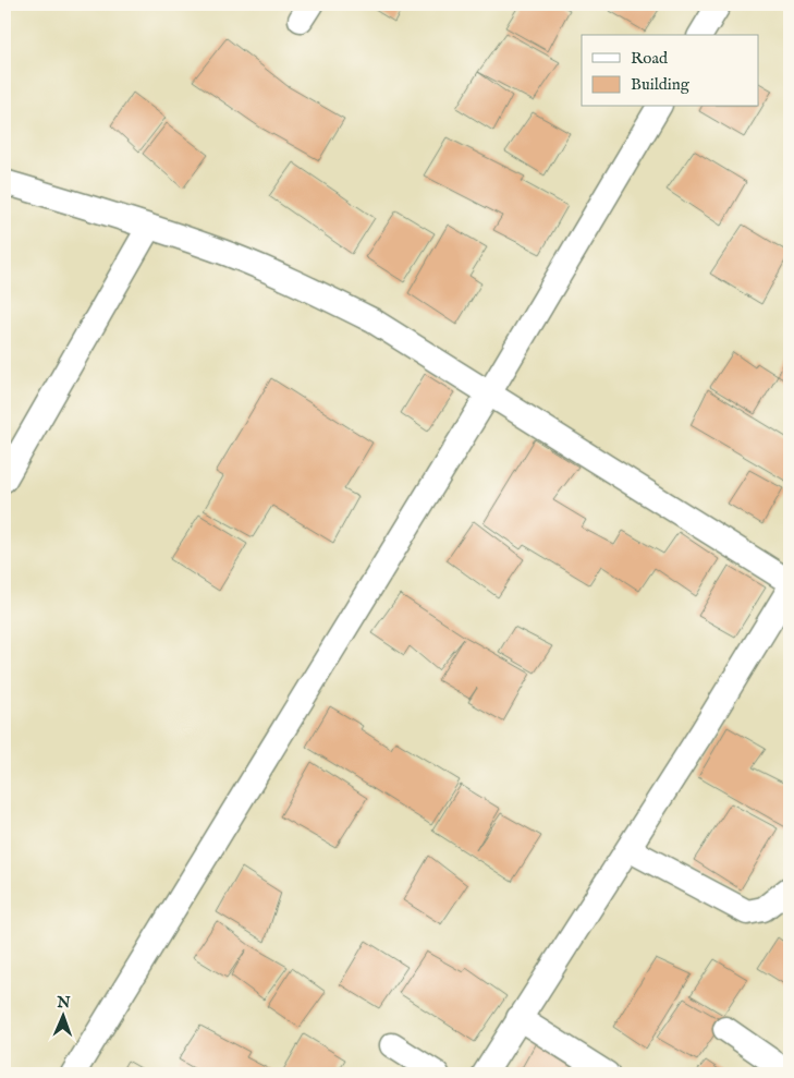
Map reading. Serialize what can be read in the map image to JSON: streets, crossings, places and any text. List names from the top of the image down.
{
  "legend": ["Road", "Building"],
  "north": "top"
}
